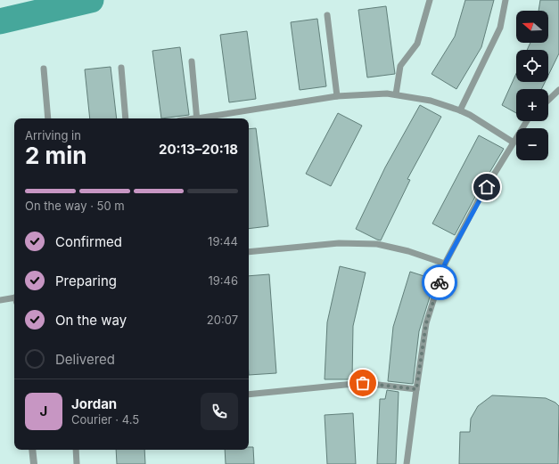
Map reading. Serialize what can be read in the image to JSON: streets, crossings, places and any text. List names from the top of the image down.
{
  "north": "left",
  "page": {
    "map_buttons": ["+", "−"],
    "heading": ["2 min", "Arriving in", "20:13–20:18"],
    "panel": ["Jordan", "Courier · 4.5"],
    "bar": "On the way · 50 m",
    "list": [
      ["Confirmed", "19:44"],
      ["Preparing", "19:46"],
      ["On the way", "20:07"],
      "Delivered"
    ],
    "round": "J"
  }
}
